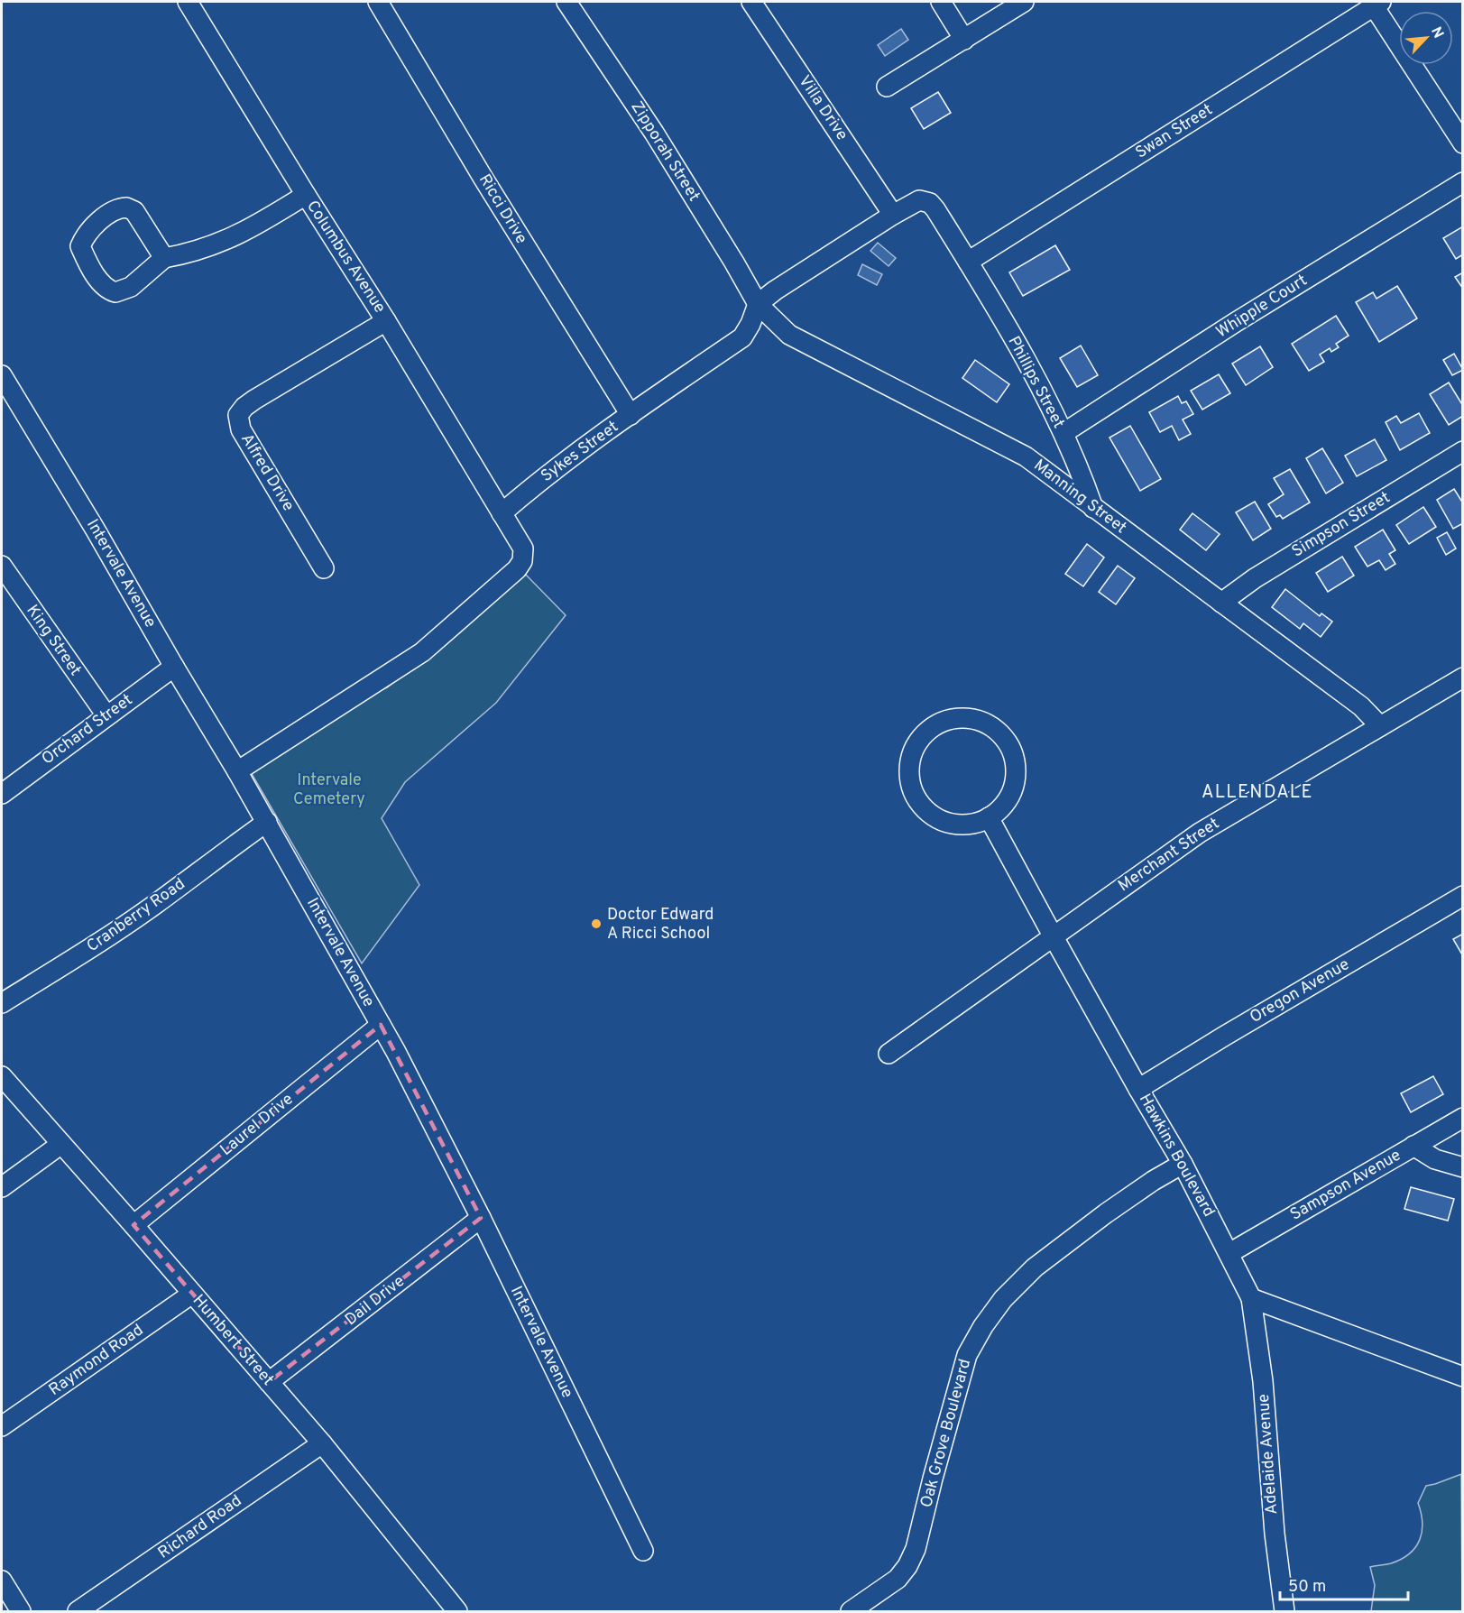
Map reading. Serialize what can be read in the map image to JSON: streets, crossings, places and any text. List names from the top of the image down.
{
  "streets": {
    "street": [
      "Villa Drive",
      "Swan Street",
      "Zipporah Street",
      "Ricci Drive",
      "Columbus Avenue",
      "Whipple Court",
      "Phillips Street",
      "Sykes Street",
      "Alfred Drive",
      "Manning Street",
      "Simpson Street",
      "Intervale Avenue",
      "King Street",
      "Orchard Street",
      "Merchant Street",
      "Cranberry Road",
      "Oregon Avenue",
      "Laurel Drive",
      "Hawkins Boulevard",
      "Sampson Avenue",
      "Dail Drive",
      "Humbert Street",
      "Raymond Road",
      "Oak Grove Boulevard",
      "Adelaide Avenue",
      "Richard Road"
    ]
  },
  "crossings": [
    ["Swan Street", "Phillips Street"],
    ["Zipporah Street", "Sykes Street"],
    ["Zipporah Street", "Manning Street"],
    ["Ricci Drive", "Sykes Street"],
    ["Columbus Avenue", "Sykes Street"],
    ["Columbus Avenue", "Alfred Drive"],
    ["Whipple Court", "Phillips Street"],
    ["Phillips Street", "Manning Street"],
    ["Sykes Street", "Manning Street"],
    ["Manning Street", "Simpson Street"],
    ["Manning Street", "Merchant Street"],
    ["Intervale Avenue", "Orchard Street"],
    ["Intervale Avenue", "Cranberry Road"],
    ["Intervale Avenue", "Laurel Drive"],
    ["Intervale Avenue", "Dail Drive"],
    ["King Street", "Orchard Street"],
    ["Merchant Street", "Hawkins Boulevard"],
    ["Oregon Avenue", "Hawkins Boulevard"],
    ["Laurel Drive", "Humbert Street"],
    ["Hawkins Boulevard", "Sampson Avenue"],
    ["Hawkins Boulevard", "Oak Grove Boulevard"],
    ["Hawkins Boulevard", "Adelaide Avenue"],
    ["Dail Drive", "Humbert Street"],
    ["Humbert Street", "Raymond Road"],
    ["Humbert Street", "Richard Road"]
  ],
  "districts": ["ALLENDALE"],
  "parks": ["Intervale Cemetery"],
  "places": ["Doctor Edward A Ricci School"],
  "scale_bar": "50 m",
  "north": "top right"
}
